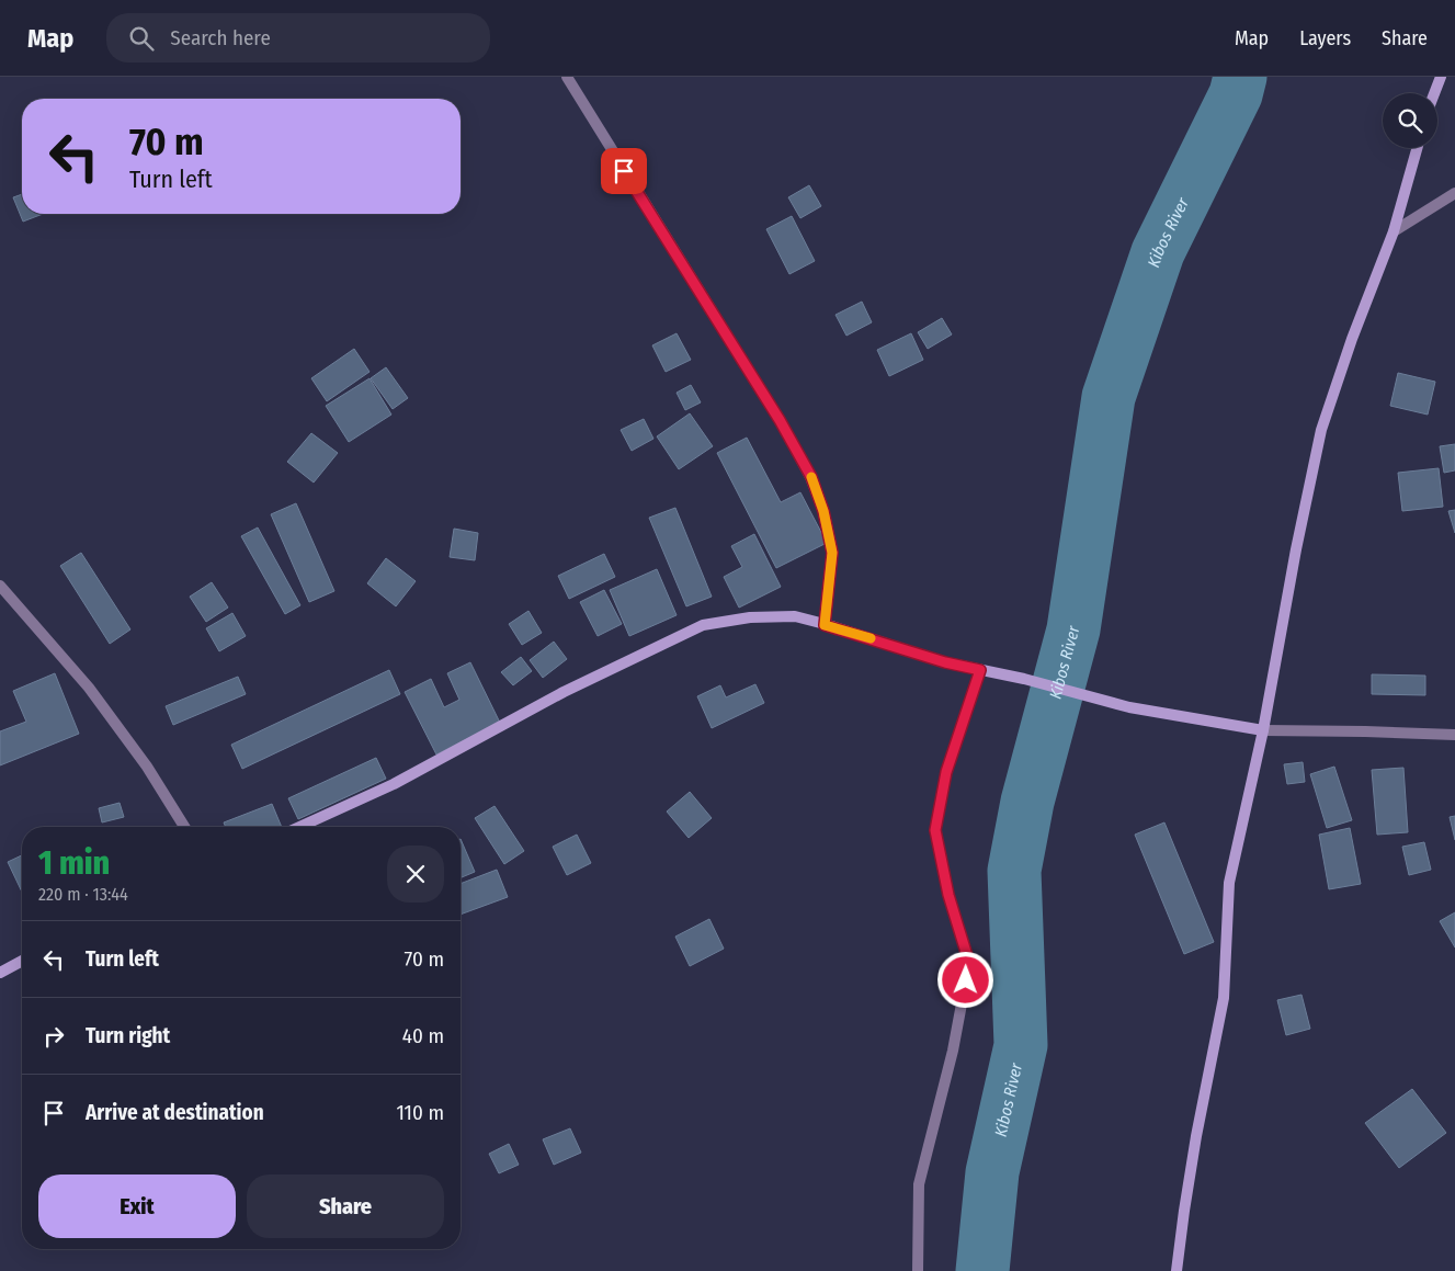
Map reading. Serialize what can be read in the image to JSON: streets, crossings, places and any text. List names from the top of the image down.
{
  "water": ["Kibos River"],
  "page": {
    "header": "Map",
    "search": "Search here",
    "nav": ["Map", "Layers", "Share"],
    "turn": ["70 m", "Turn left"],
    "heading": ["1 min", "220 m · 13:44"],
    "list": [
      {
        "name": "Turn left",
        "value": "70 m"
      },
      {
        "name": "Turn right",
        "value": "40 m"
      },
      {
        "name": "Arrive at destination",
        "value": "110 m"
      }
    ],
    "buttons": ["Exit", "Share"]
  }
}
